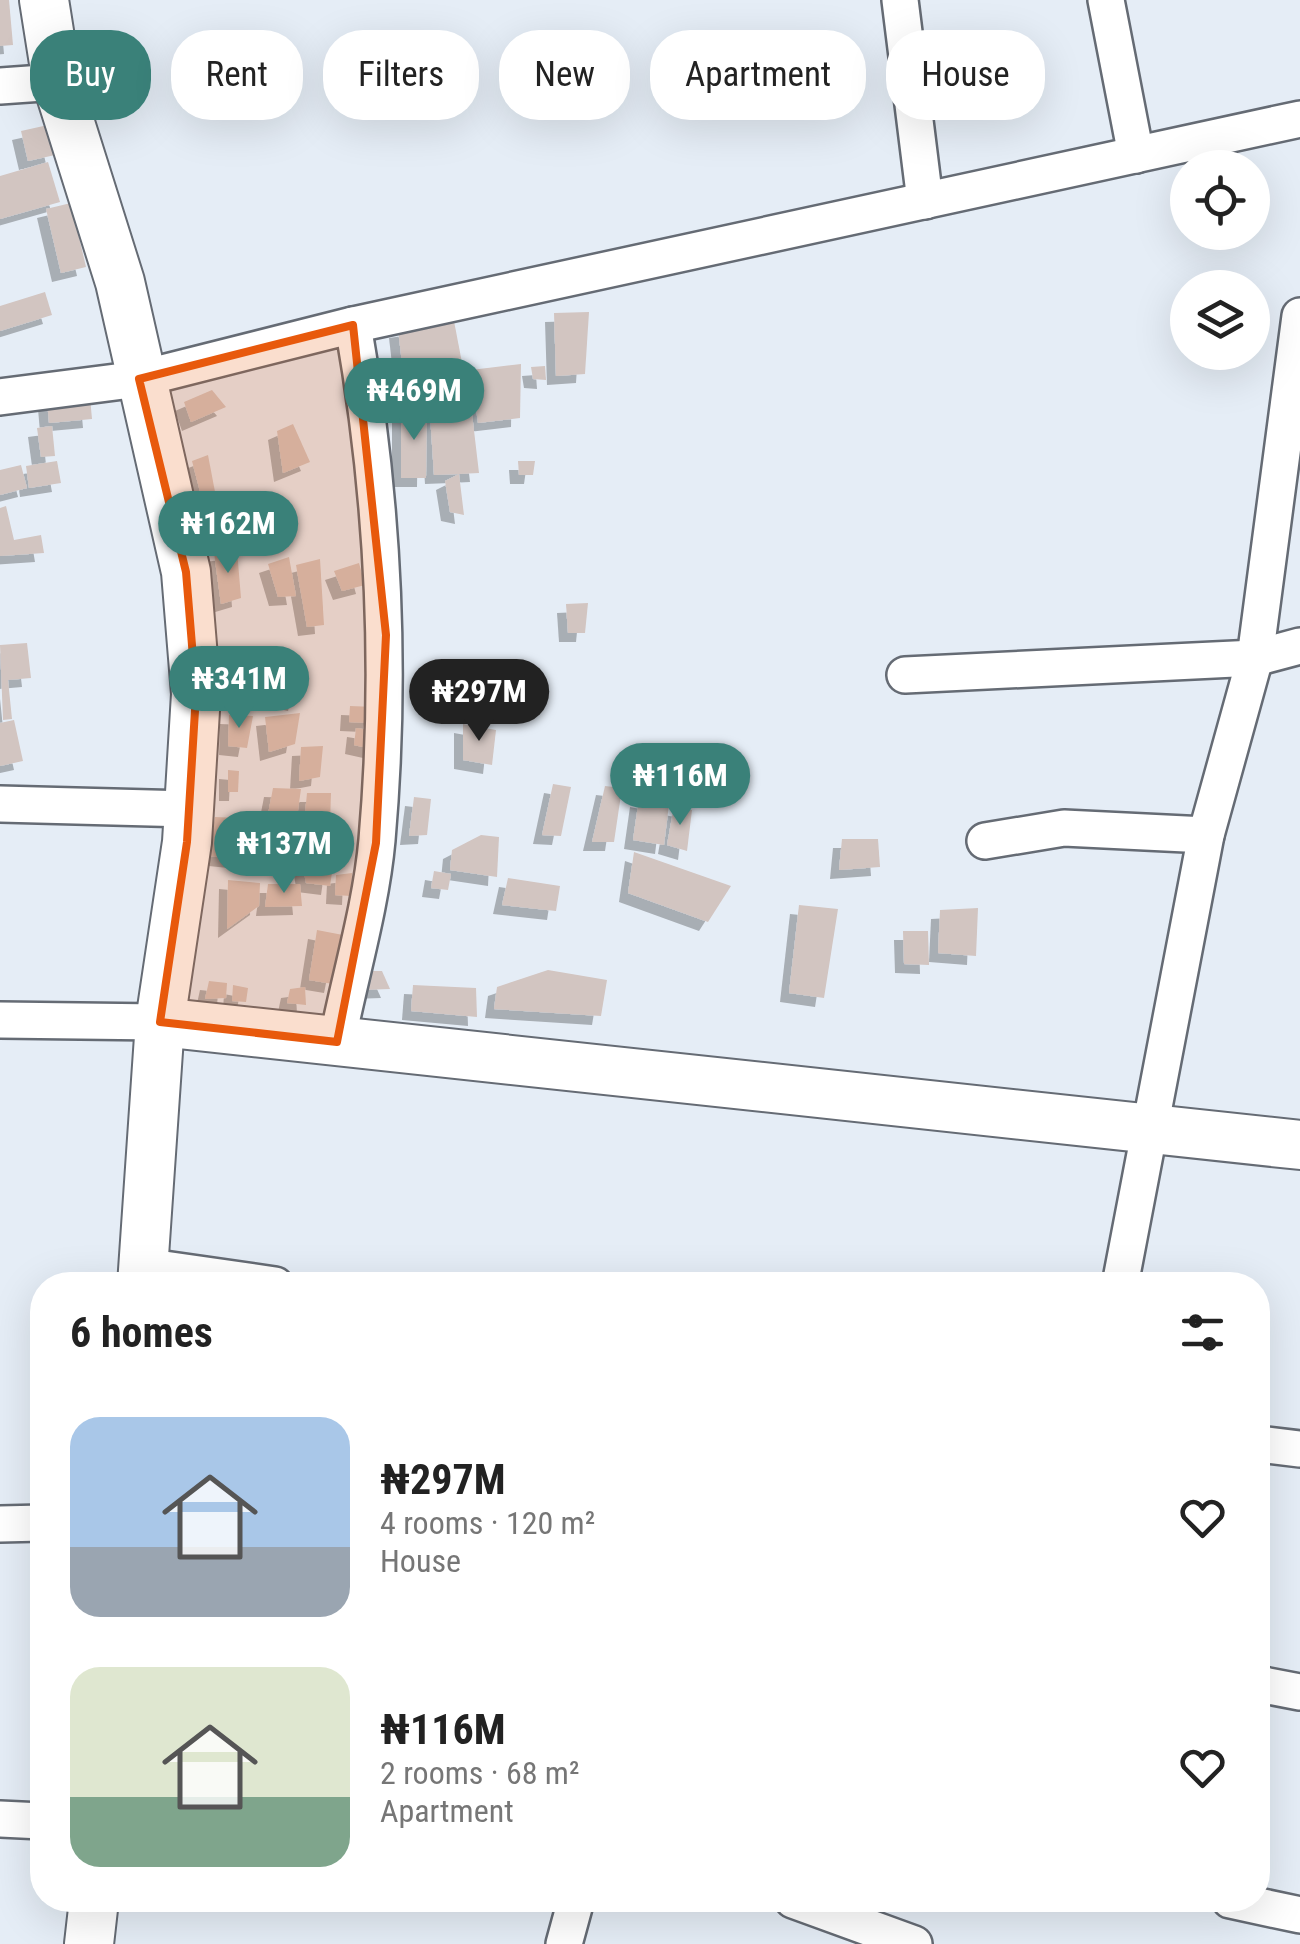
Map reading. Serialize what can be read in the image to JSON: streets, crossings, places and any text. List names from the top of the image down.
{
  "page": {
    "chip": [
      "Buy",
      "Rent",
      "Filters",
      "New",
      "Apartment",
      "House"
    ],
    "price": [
      "₦469M",
      "₦162M",
      "₦341M",
      "₦297M",
      "₦116M",
      "₦137M"
    ],
    "heading": "6 homes",
    "list": [
      {
        "name": "₦297M",
        "note": "4 rooms · 120 m² · House"
      },
      {
        "name": "₦116M",
        "note": "2 rooms · 68 m² · Apartment"
      }
    ]
  }
}
